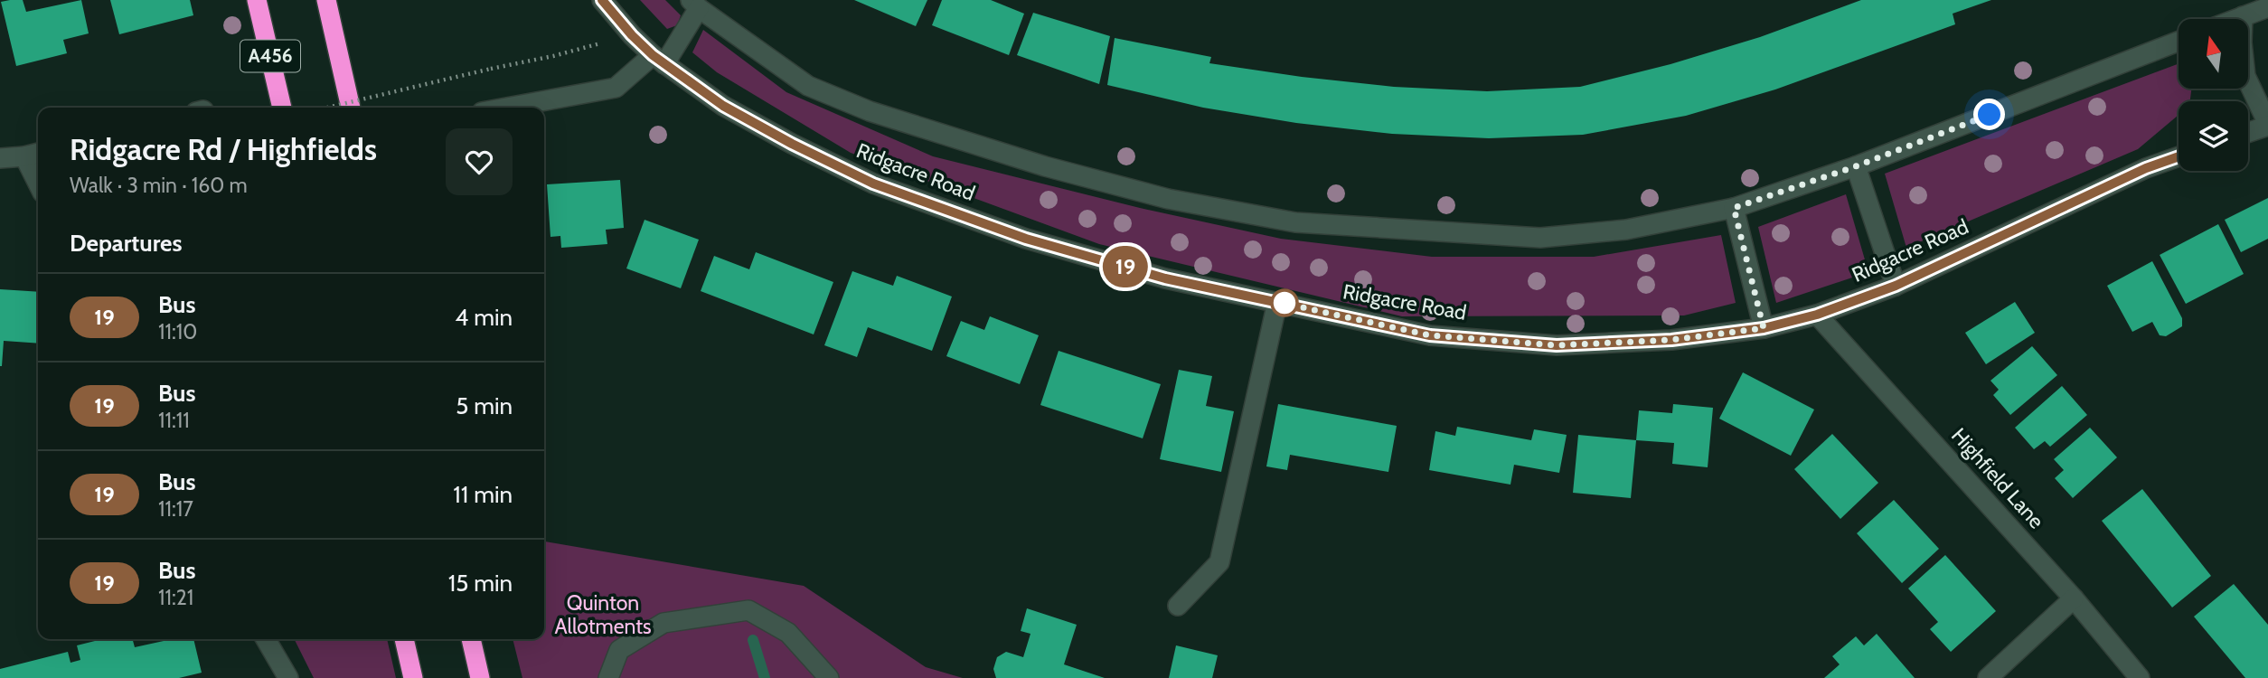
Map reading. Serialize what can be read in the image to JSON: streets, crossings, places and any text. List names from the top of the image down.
{
  "streets": {
    "highway": ["A456"],
    "street": ["Ridgacre Road", "Highfield Lane"]
  },
  "crossings": [
    ["Ridgacre Road", "Highfield Lane"]
  ],
  "parks": ["Quinton Allotments"],
  "lines": ["bus line 19"],
  "north": "top",
  "page": {
    "on_map": "19",
    "heading": [
      ["Ridgacre Rd / Highfields", "Walk · 3 min · 160 m"],
      "Departures"
    ],
    "list": [
      {
        "mark": "19",
        "name": "Bus",
        "note": "11:10",
        "value": "4 min"
      },
      {
        "mark": "19",
        "name": "Bus",
        "note": "11:11",
        "value": "5 min"
      },
      {
        "mark": "19",
        "name": "Bus",
        "note": "11:17",
        "value": "11 min"
      },
      {
        "mark": "19",
        "name": "Bus",
        "note": "11:21",
        "value": "15 min"
      }
    ]
  }
}
